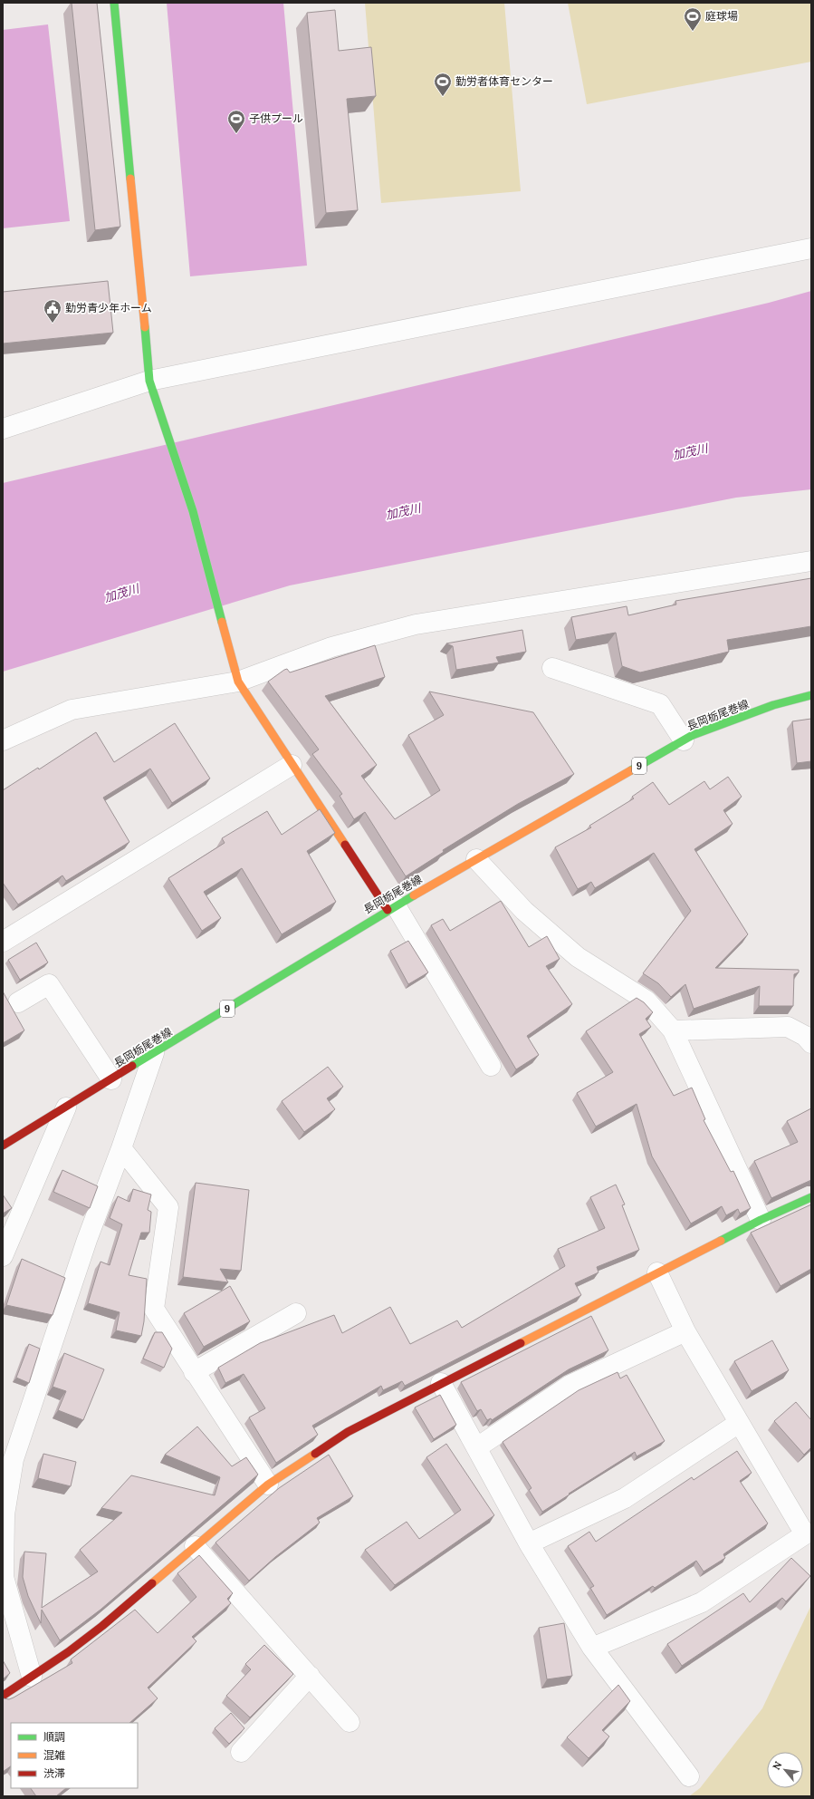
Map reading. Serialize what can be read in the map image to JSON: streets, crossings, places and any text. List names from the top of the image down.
{
  "streets": {
    "street": ["長岡栃尾巻線", "9"]
  },
  "water": ["加茂川"],
  "places": {
    "sports": ["庭球場", "勤労者体育センター", "子供プール"],
    "public building": ["勤労青少年ホーム"]
  },
  "legend": ["順調", "混雑", "渋滞"],
  "north": "top left"
}
